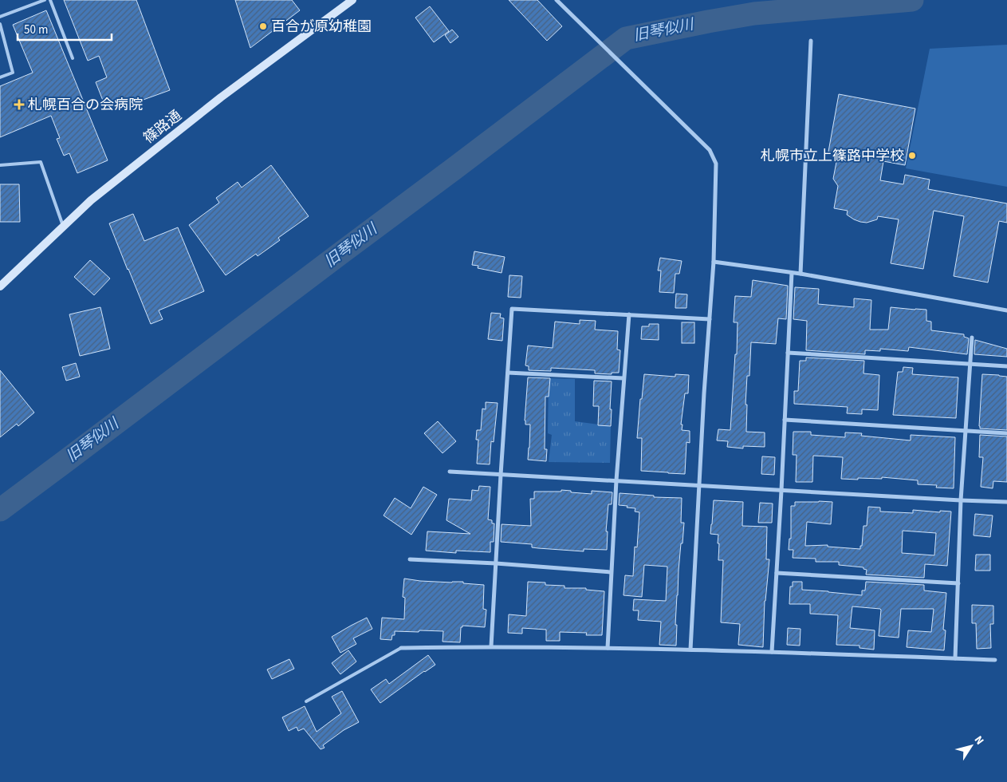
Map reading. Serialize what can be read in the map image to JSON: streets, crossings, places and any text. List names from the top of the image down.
{
  "streets": {
    "street": ["篠路通"]
  },
  "water": ["旧琴似川"],
  "places": {
    "other": ["百合が原幼稚園", "札幌市立上篠路中学校"],
    "health": ["札幌百合の会病院"]
  },
  "scale_bar": "50 m",
  "north": "top right"
}
